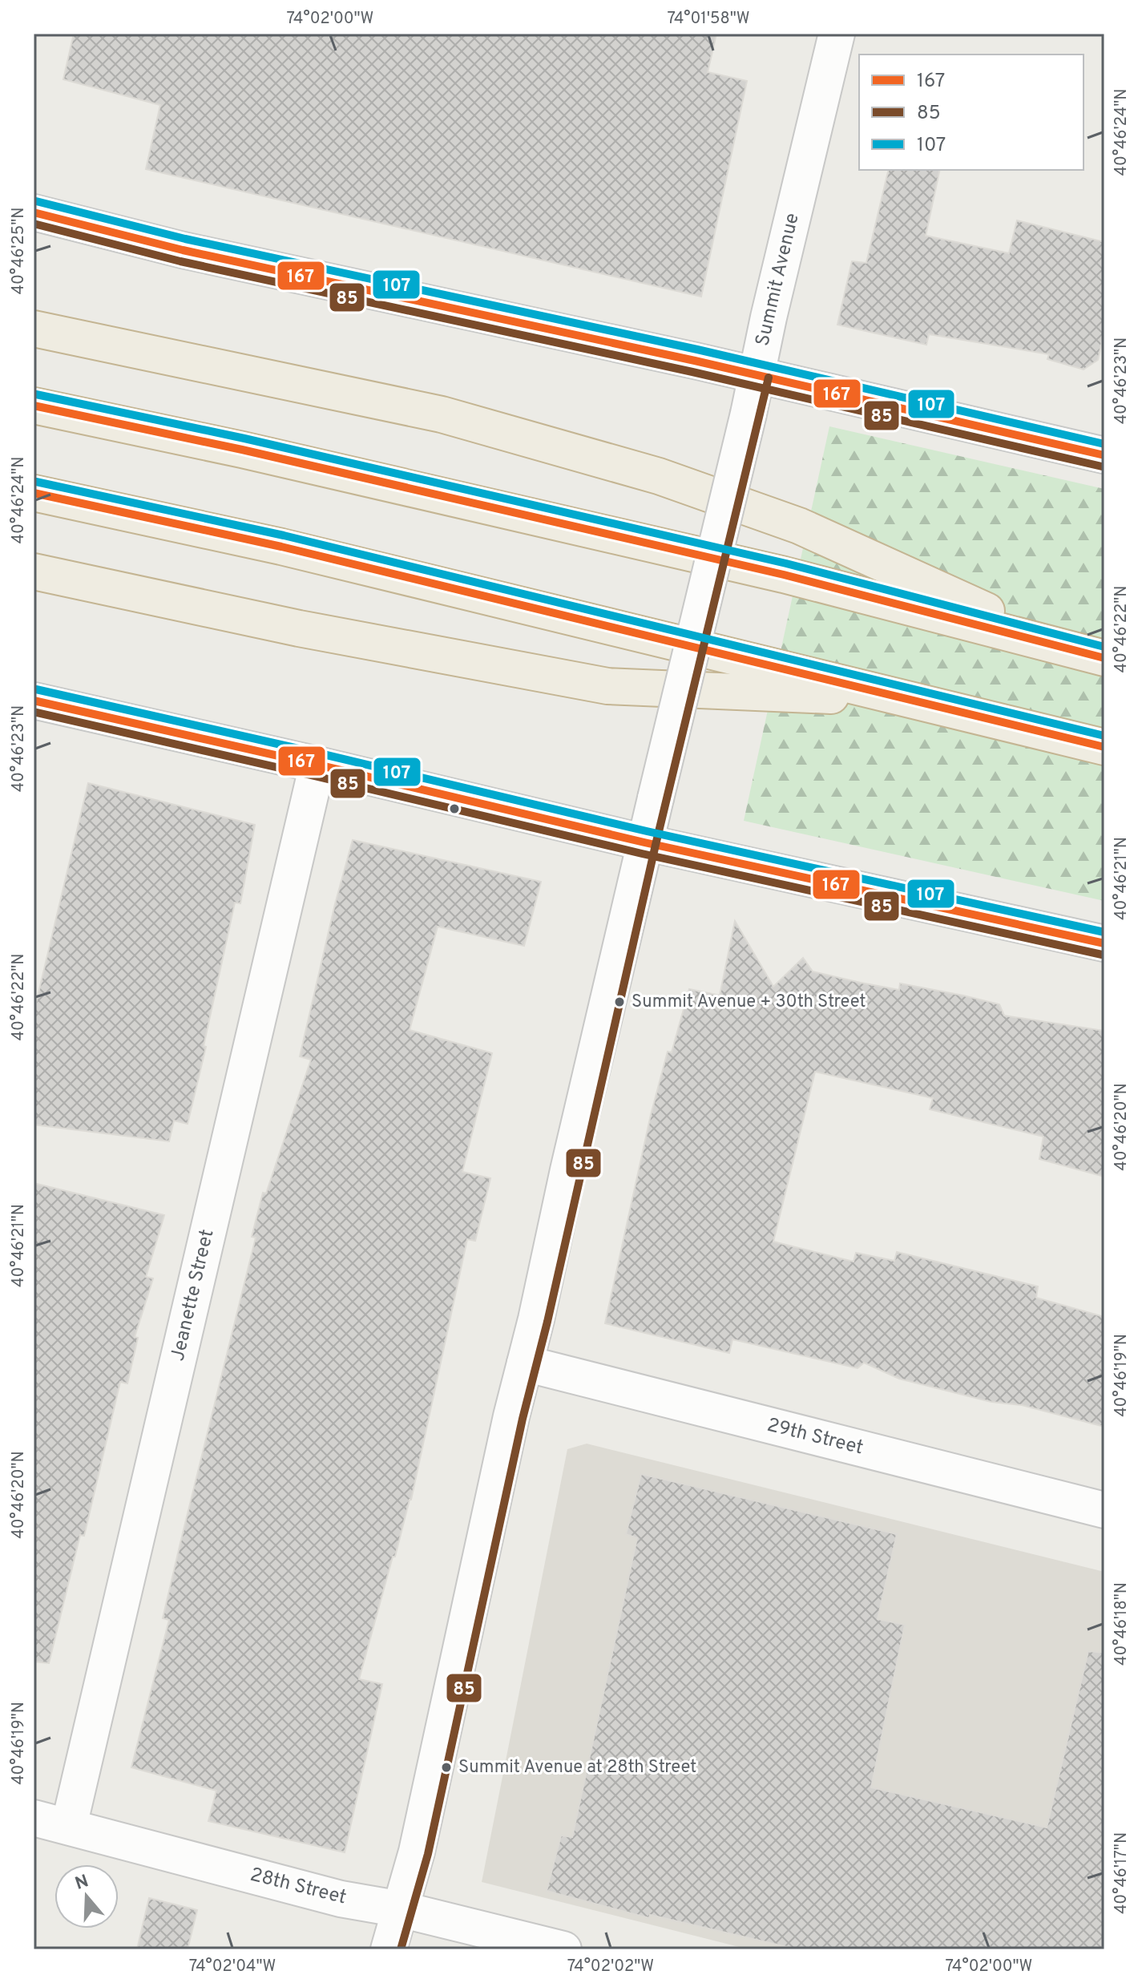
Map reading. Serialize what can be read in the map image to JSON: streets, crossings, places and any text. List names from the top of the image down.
{
  "streets": {
    "street": [
      "Summit Avenue",
      "Jeanette Street",
      "29th Street",
      "28th Street"
    ]
  },
  "crossings": [
    ["Summit Avenue", "29th Street"],
    ["Summit Avenue", "28th Street"],
    ["Jeanette Street", "28th Street"]
  ],
  "places": ["Summit Avenue + 30th Street", "Summit Avenue at 28th Street"],
  "lines": ["transit line 107", "transit line 167", "transit line 85"],
  "legend": ["167", "85", "107"],
  "north": "top",
  "coordinates": [
    "74°02'00\"W",
    "74°01'58\"W",
    "40°46'24\"N",
    "40°46'25\"N",
    "40°46'23\"N",
    "40°46'22\"N",
    "40°46'21\"N",
    "40°46'20\"N",
    "40°46'19\"N",
    "40°46'18\"N",
    "40°46'17\"N",
    "74°02'04\"W",
    "74°02'02\"W"
  ]
}
